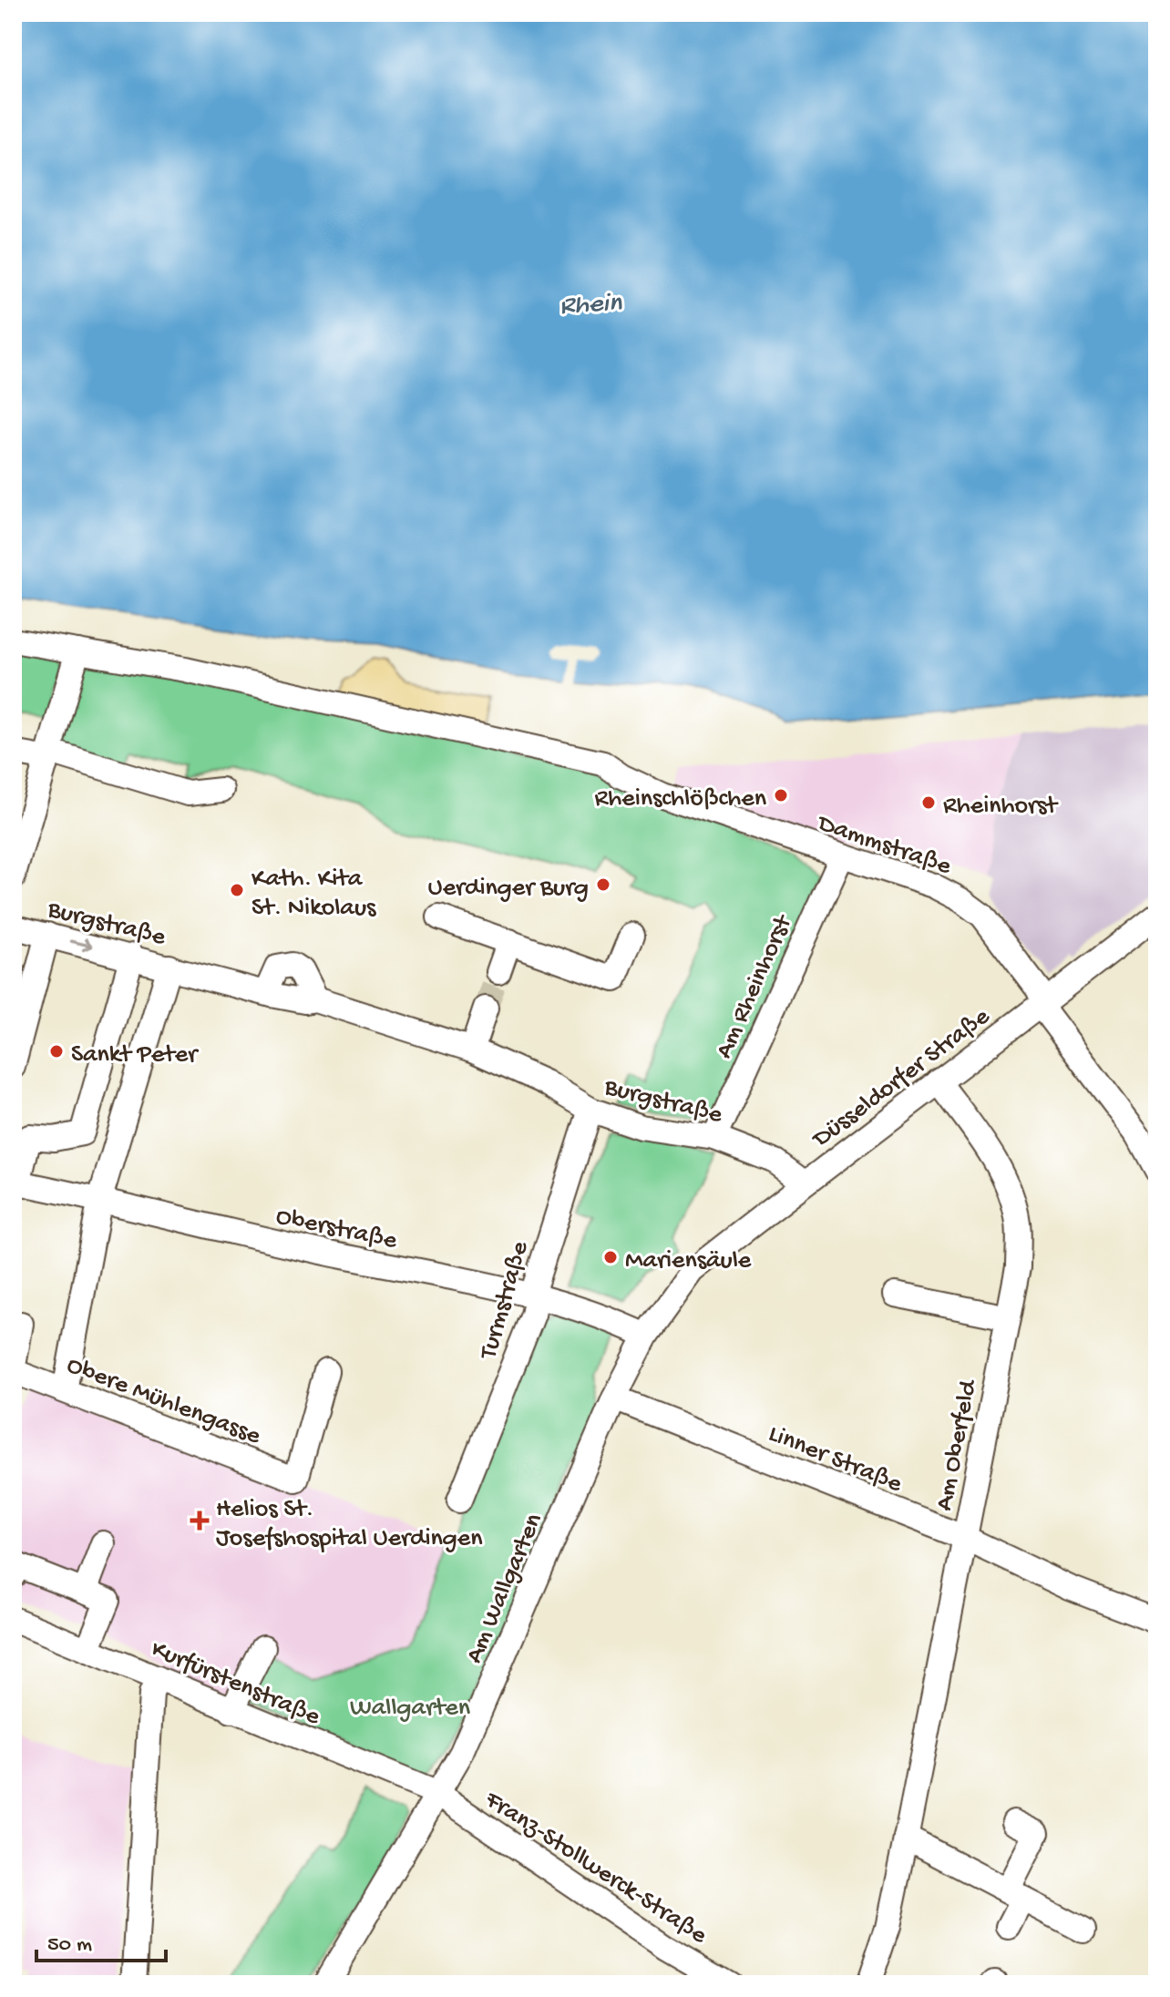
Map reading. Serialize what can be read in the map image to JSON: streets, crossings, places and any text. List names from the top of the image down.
{
  "streets": {
    "street": [
      "Dammstraße",
      "Burgstraße",
      "Am Rheinhorst",
      "Düsseldorfer Straße",
      "Oberstraße",
      "Turmstraße",
      "Obere Mühlengasse",
      "Am Oberfeld",
      "Linner Straße",
      "Am Wallgarten",
      "Kurfürstenstraße",
      "Franz-Stollwerck-Straße"
    ]
  },
  "crossings": [
    ["Dammstraße", "Am Rheinhorst"],
    ["Dammstraße", "Düsseldorfer Straße"],
    ["Burgstraße", "Am Rheinhorst"],
    ["Burgstraße", "Düsseldorfer Straße"],
    ["Burgstraße", "Turmstraße"],
    ["Düsseldorfer Straße", "Oberstraße"],
    ["Düsseldorfer Straße", "Am Oberfeld"],
    ["Düsseldorfer Straße", "Am Wallgarten"],
    ["Oberstraße", "Turmstraße"],
    ["Oberstraße", "Am Wallgarten"],
    ["Am Oberfeld", "Linner Straße"],
    ["Linner Straße", "Am Wallgarten"],
    ["Am Wallgarten", "Kurfürstenstraße"],
    ["Am Wallgarten", "Franz-Stollwerck-Straße"],
    ["Kurfürstenstraße", "Franz-Stollwerck-Straße"]
  ],
  "water": ["Rhein"],
  "parks": ["Wallgarten"],
  "places": {
    "other": [
      "Rheinschlößchen",
      "Rheinhorst",
      "Uerdinger Burg",
      "Kath. Kita St. Nikolaus",
      "Sankt Peter",
      "Mariensäule"
    ],
    "health": ["Helios St. Josefshospital Uerdingen"]
  },
  "scale_bar": "50 m"
}
